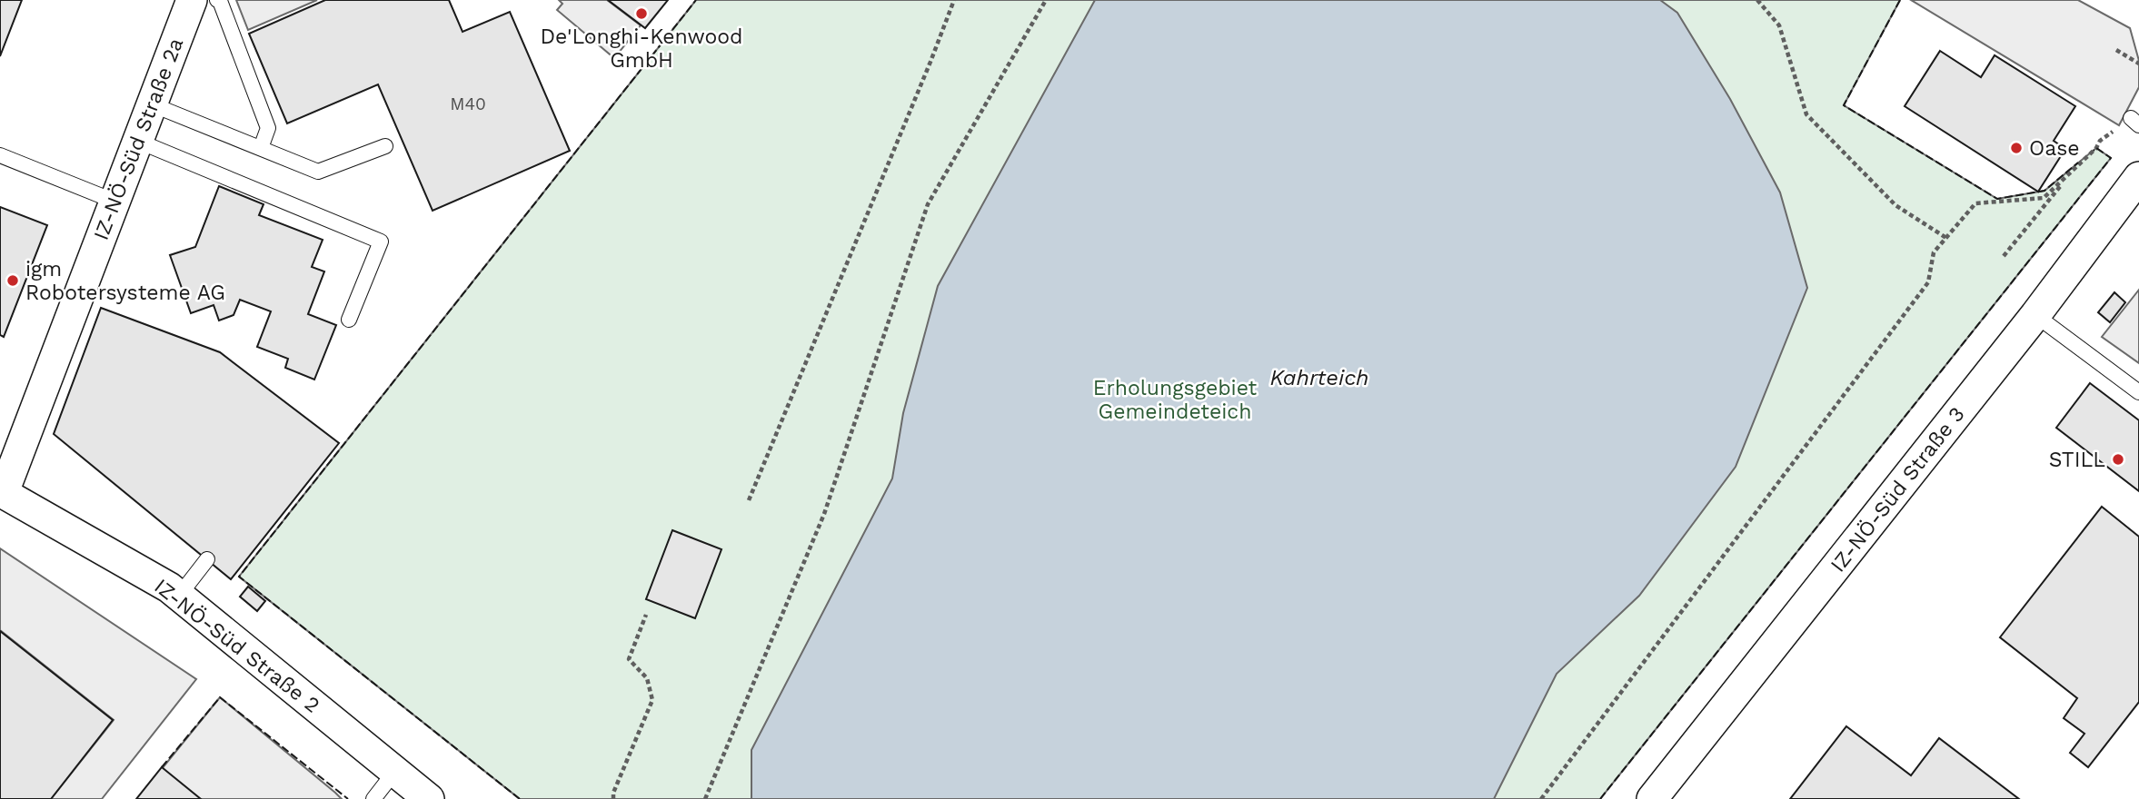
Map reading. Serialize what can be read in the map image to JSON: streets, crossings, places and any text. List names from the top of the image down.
{
  "streets": {
    "street": ["IZ-NÖ-Süd Straße 2a", "IZ-NÖ-Süd Straße 3", "IZ-NÖ-Süd Straße 2"]
  },
  "crossings": [
    ["IZ-NÖ-Süd Straße 2a", "IZ-NÖ-Süd Straße 2"]
  ],
  "water": ["Kahrteich"],
  "parks": ["Erholungsgebiet Gemeindeteich"],
  "places": [
    "De'Longhi-Kenwood GmbH",
    "Oase",
    "igm Robotersysteme AG",
    "STILL"
  ],
  "house_numbers": ["M40"]
}
